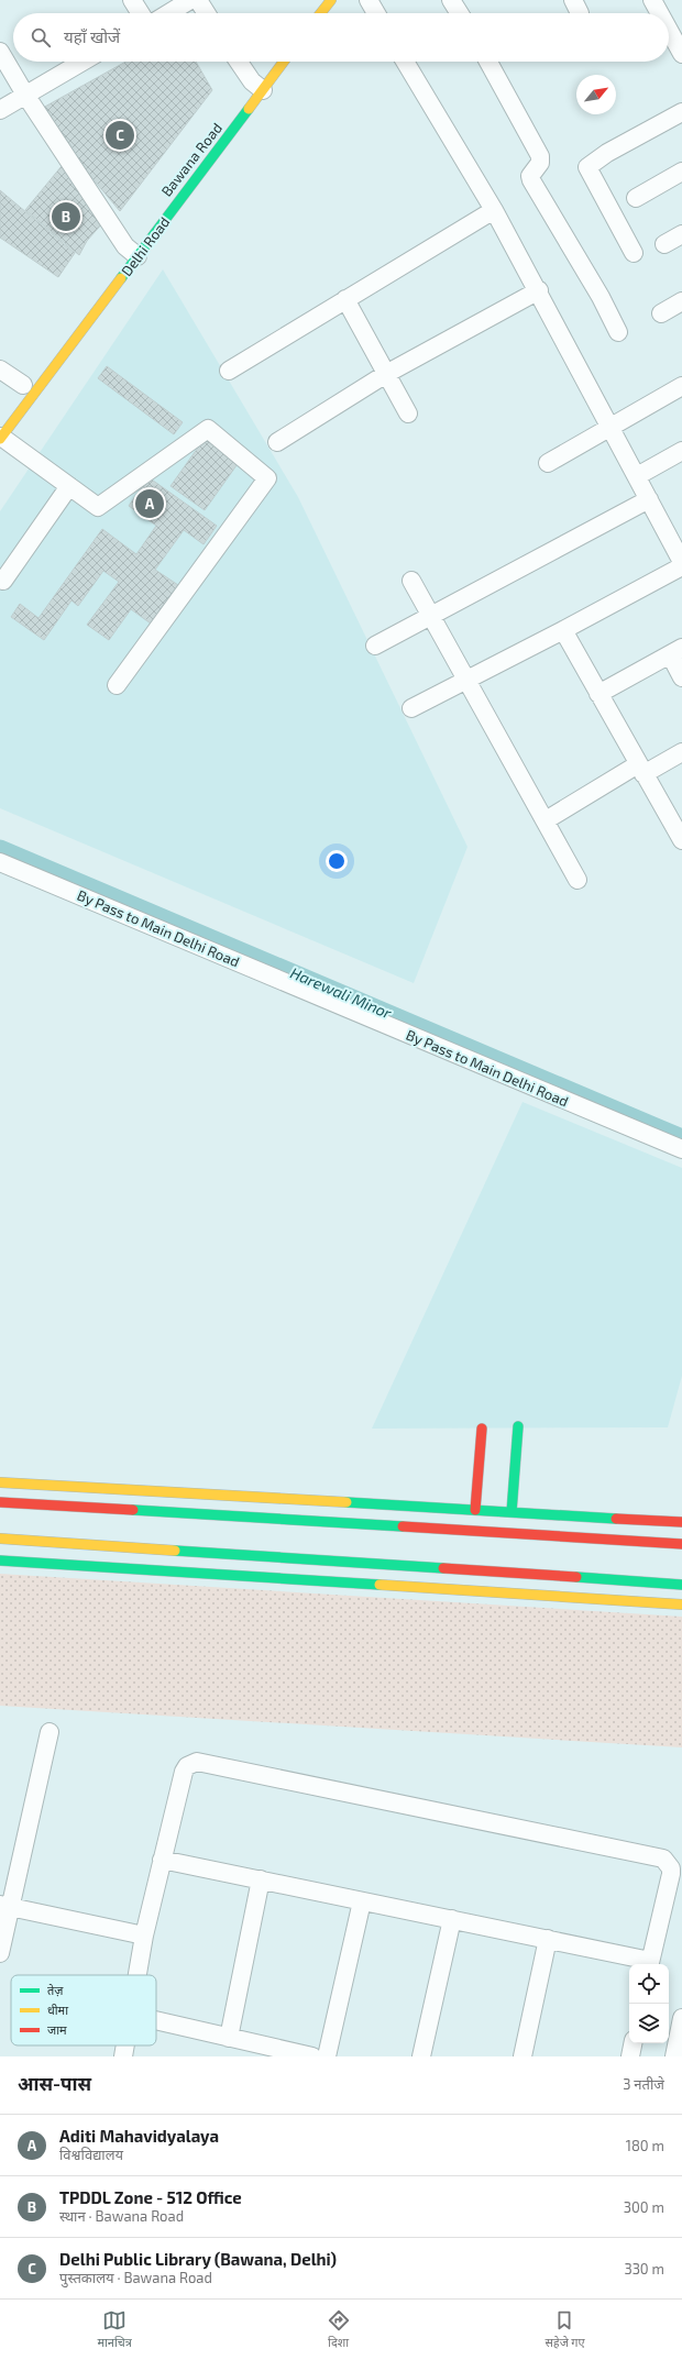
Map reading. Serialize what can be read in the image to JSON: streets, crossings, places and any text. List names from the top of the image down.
{
  "streets": {
    "main road": ["Delhi Road"],
    "street": ["By Pass to Main Delhi Road"]
  },
  "water": ["Harewali Minor"],
  "legend": ["तेज़", "धीमा", "जाम"],
  "north": "top right",
  "page": {
    "search": "यहाँ खोजें",
    "pins": ["C", "B", "A"],
    "heading": ["आस-पास", "3 नतीजे"],
    "list": [
      {
        "mark": "A",
        "name": "Aditi Mahavidyalaya",
        "note": "विश्वविद्यालय",
        "value": "180 m"
      },
      {
        "mark": "B",
        "name": "TPDDL Zone - 512 Office",
        "note": "स्थान · Bawana Road",
        "value": "300 m"
      },
      {
        "mark": "C",
        "name": "Delhi Public Library (Bawana, Delhi)",
        "note": "पुस्तकालय · Bawana Road",
        "value": "330 m"
      }
    ],
    "nav": ["मानचित्र", "दिशा", "सहेजे गए"]
  }
}
